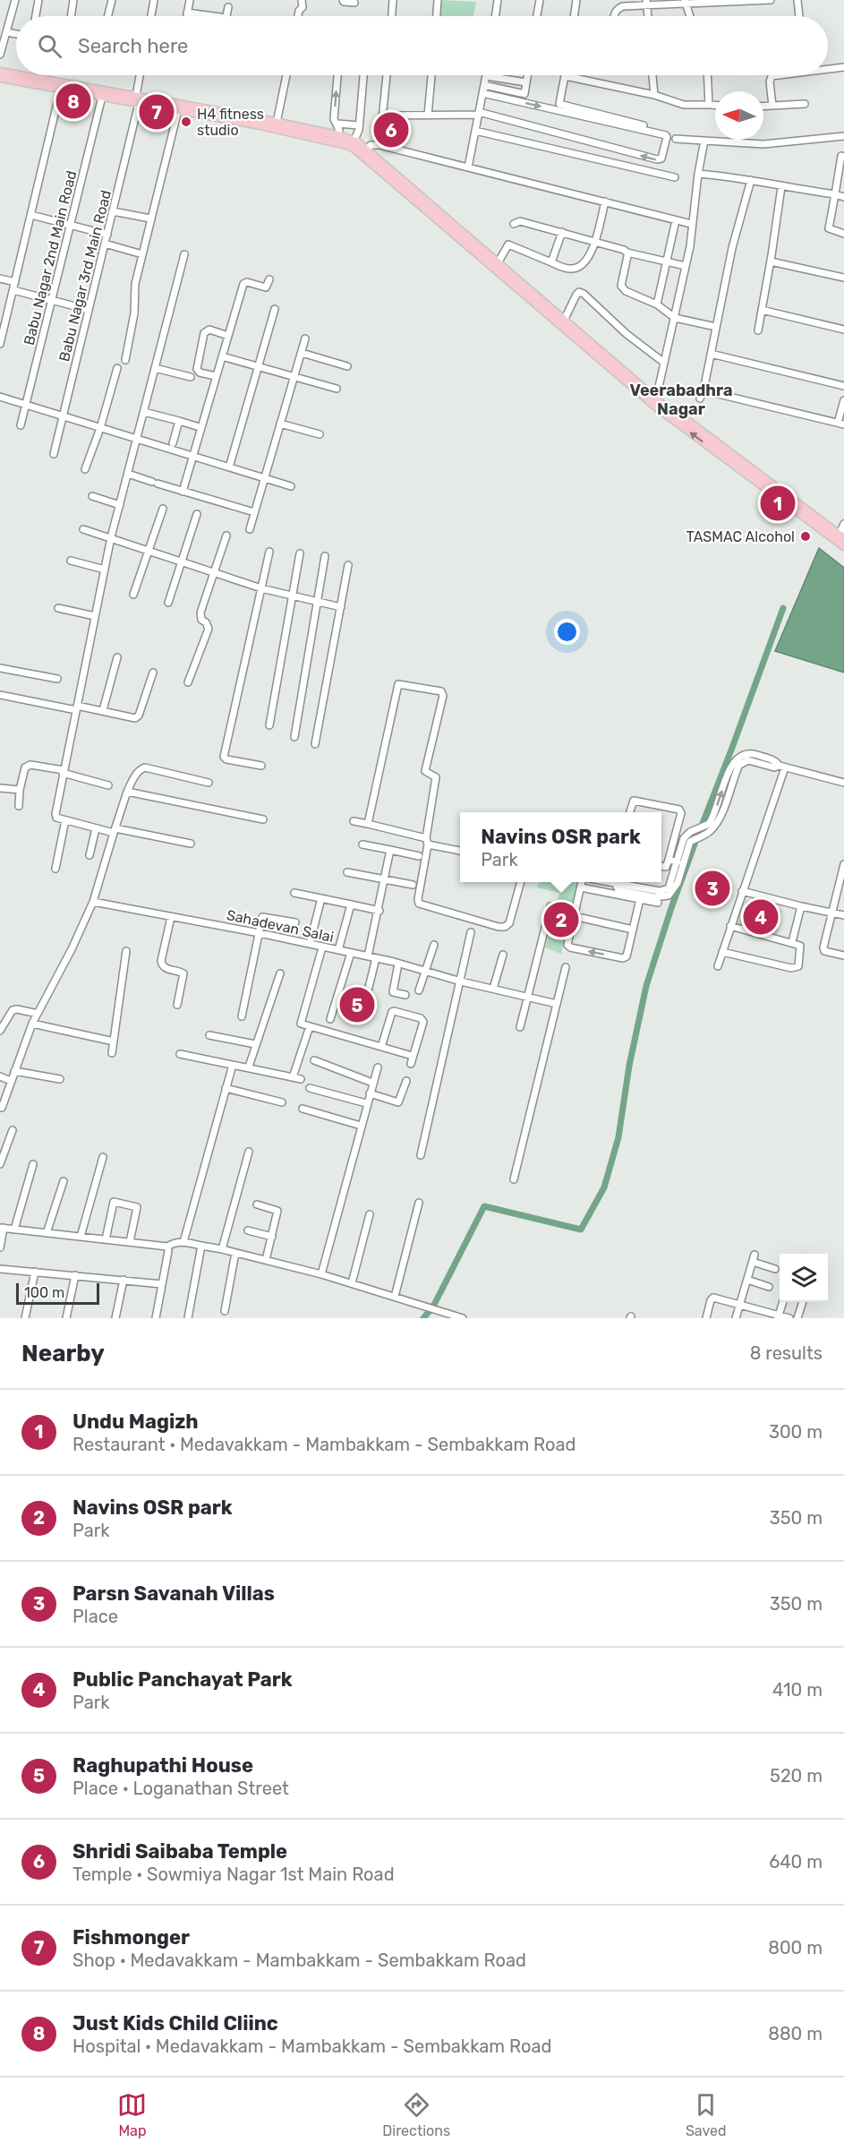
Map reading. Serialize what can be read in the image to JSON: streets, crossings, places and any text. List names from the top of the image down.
{
  "streets": {
    "street": ["Babu Nagar 2nd Main Road", "Babu Nagar 3rd Main Road", "Sahadevan Salai"]
  },
  "districts": ["Veerabadhra Nagar"],
  "places": ["H4 fitness studio", "TASMAC Alcohol"],
  "scale_bar": "100 m",
  "north": "left",
  "page": {
    "search": "Search here",
    "pins": [
      "8",
      "7",
      "6",
      "1",
      "3",
      "4",
      "2",
      "5"
    ],
    "popup": ["Navins OSR park", "Park"],
    "scale": "100 m",
    "heading": ["Nearby", "8 results"],
    "list": [
      {
        "mark": "1",
        "name": "Undu Magizh",
        "note": "Restaurant · Medavakkam - Mambakkam - Sembakkam Road",
        "value": "300 m"
      },
      {
        "mark": "2",
        "name": "Navins OSR park",
        "note": "Park",
        "value": "350 m"
      },
      {
        "mark": "3",
        "name": "Parsn Savanah Villas",
        "note": "Place",
        "value": "350 m"
      },
      {
        "mark": "4",
        "name": "Public Panchayat Park",
        "note": "Park",
        "value": "410 m"
      },
      {
        "mark": "5",
        "name": "Raghupathi House",
        "note": "Place · Loganathan Street",
        "value": "520 m"
      },
      {
        "mark": "6",
        "name": "Shridi Saibaba Temple",
        "note": "Temple · Sowmiya Nagar 1st Main Road",
        "value": "640 m"
      },
      {
        "mark": "7",
        "name": "Fishmonger",
        "note": "Shop · Medavakkam - Mambakkam - Sembakkam Road",
        "value": "800 m"
      },
      {
        "mark": "8",
        "name": "Just Kids Child Cliinc",
        "note": "Hospital · Medavakkam - Mambakkam - Sembakkam Road",
        "value": "880 m"
      }
    ],
    "nav": ["Map", "Directions", "Saved"]
  }
}
